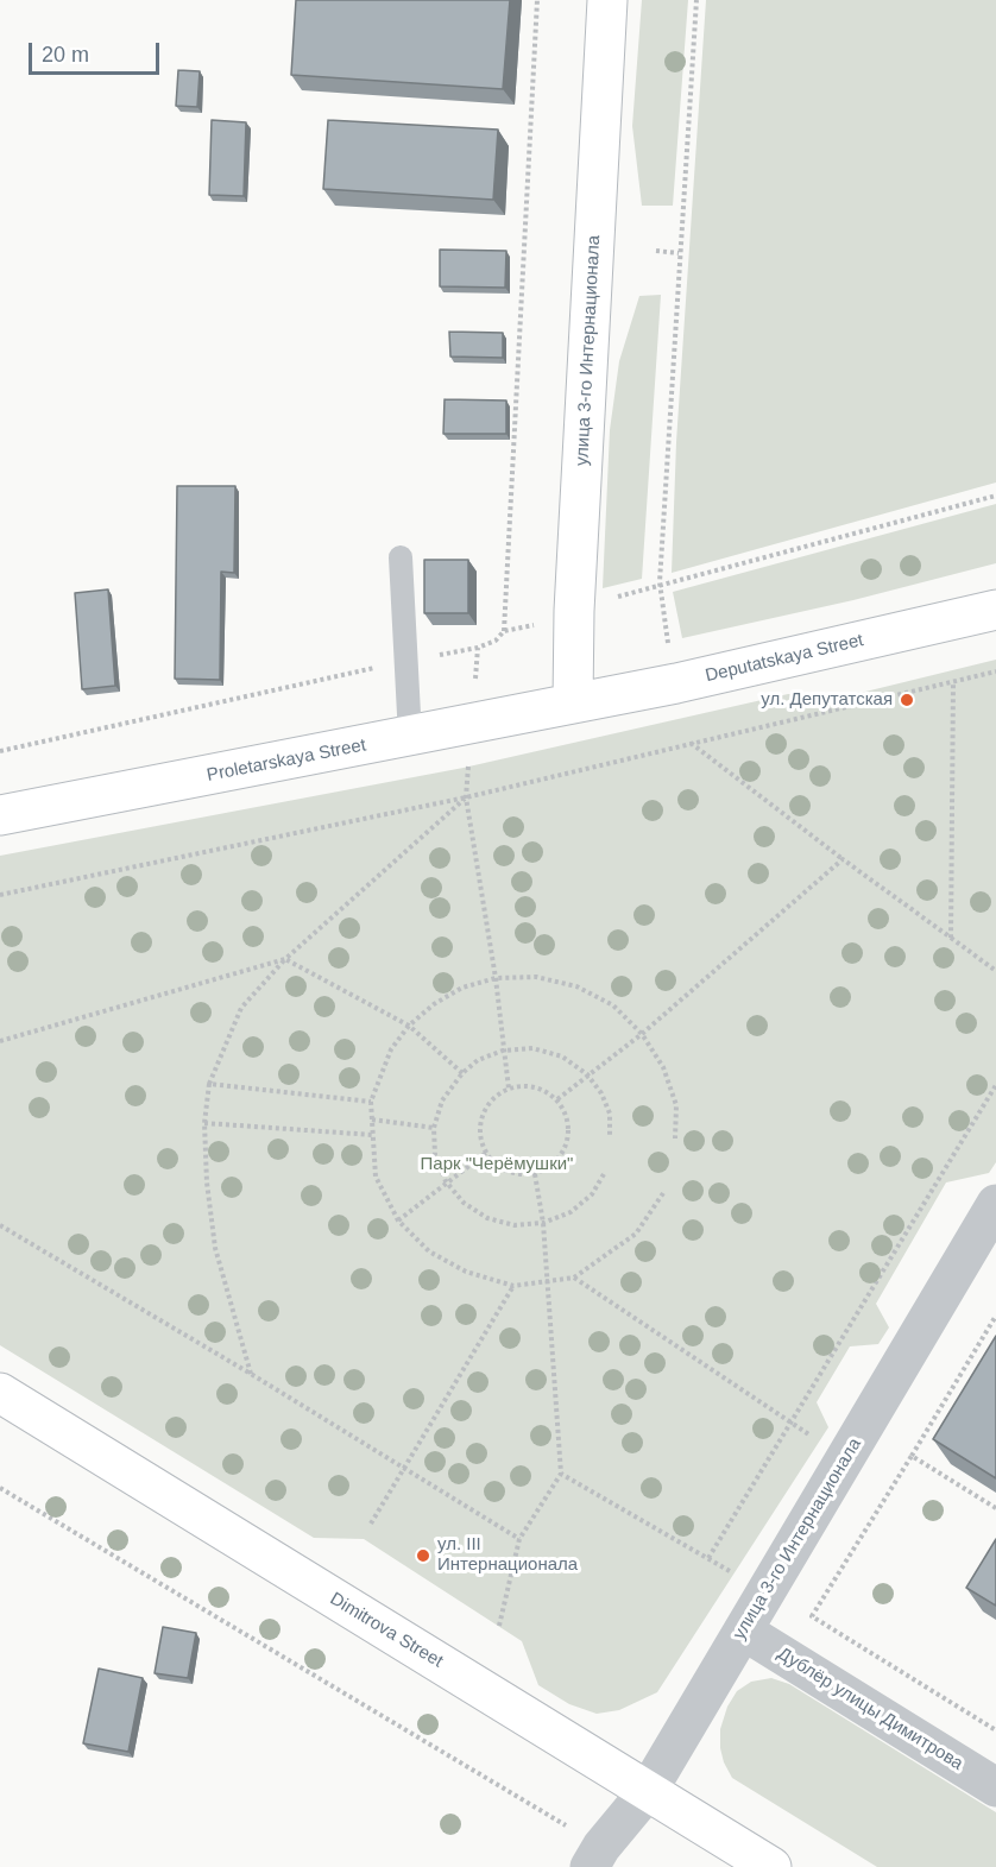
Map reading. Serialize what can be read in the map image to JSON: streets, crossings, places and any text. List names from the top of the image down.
{
  "streets": {
    "main road": [
      "улица 3-го Интернационала",
      "Deputatskaya Street",
      "Proletarskaya Street",
      "Dimitrova Street"
    ],
    "street": ["Дублёр улицы Димитрова"]
  },
  "crossings": [
    ["улица 3-го Интернационала", "Deputatskaya Street"],
    ["улица 3-го Интернационала", "Proletarskaya Street"],
    ["улица 3-го Интернационала", "Dimitrova Street"],
    ["улица 3-го Интернационала", "Дублёр улицы Димитрова"],
    ["Deputatskaya Street", "Proletarskaya Street"]
  ],
  "parks": ["Парк \"Черёмушки\""],
  "places": ["ул. Депутатская", "ул. III Интернационала"],
  "scale_bar": "20 m"
}
